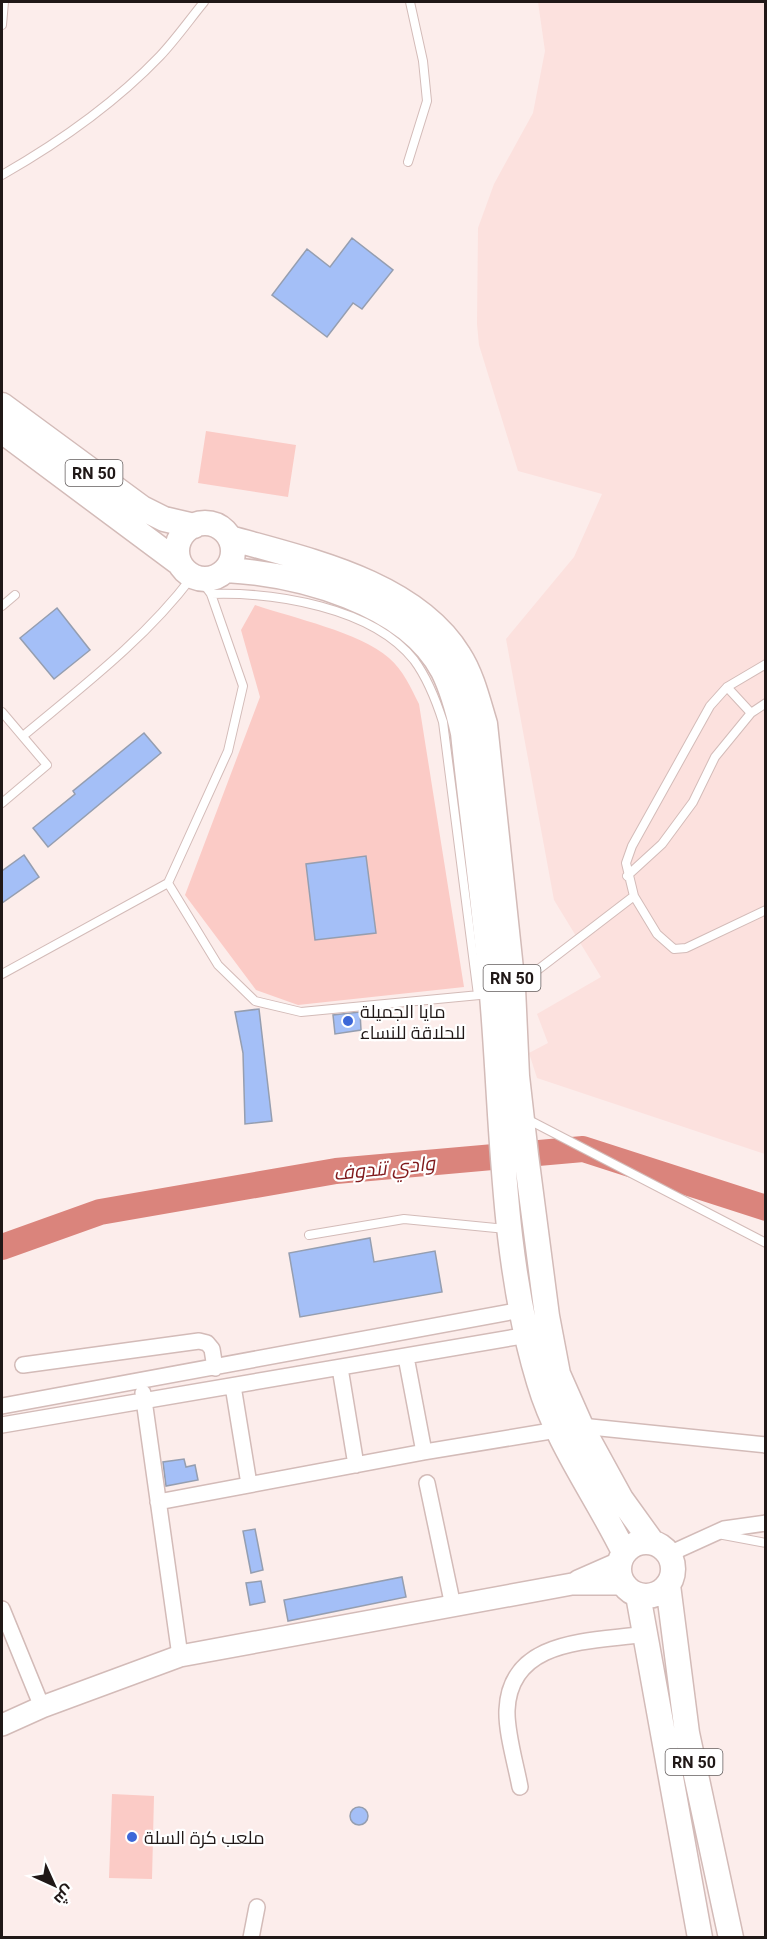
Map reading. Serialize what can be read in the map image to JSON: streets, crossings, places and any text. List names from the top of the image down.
{
  "streets": {
    "main road": ["RN 50"]
  },
  "water": ["وادي تندوف"],
  "places": ["مايا الجميلة للحلاقة للنساء", "ملعب كرة السلة"],
  "north": "bottom right"
}
